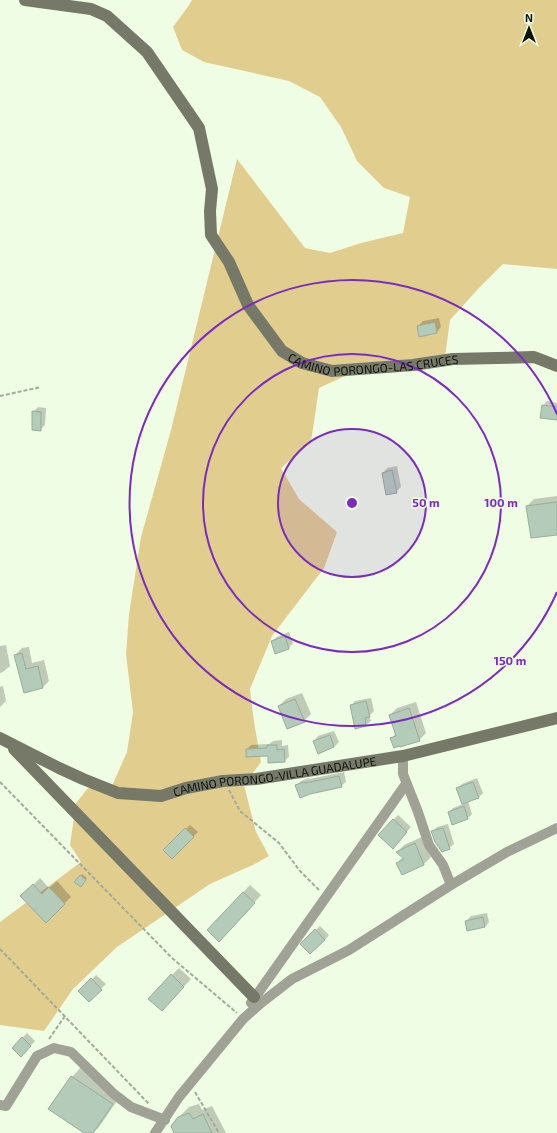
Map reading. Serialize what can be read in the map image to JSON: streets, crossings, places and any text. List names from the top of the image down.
{
  "streets": {
    "street": ["CAMINO PORONGO-LAS CRUCES", "CAMINO PORONGO-VILLA GUADALUPE"]
  },
  "north": "top",
  "rings": ["50 m", "100 m", "150 m"]
}
